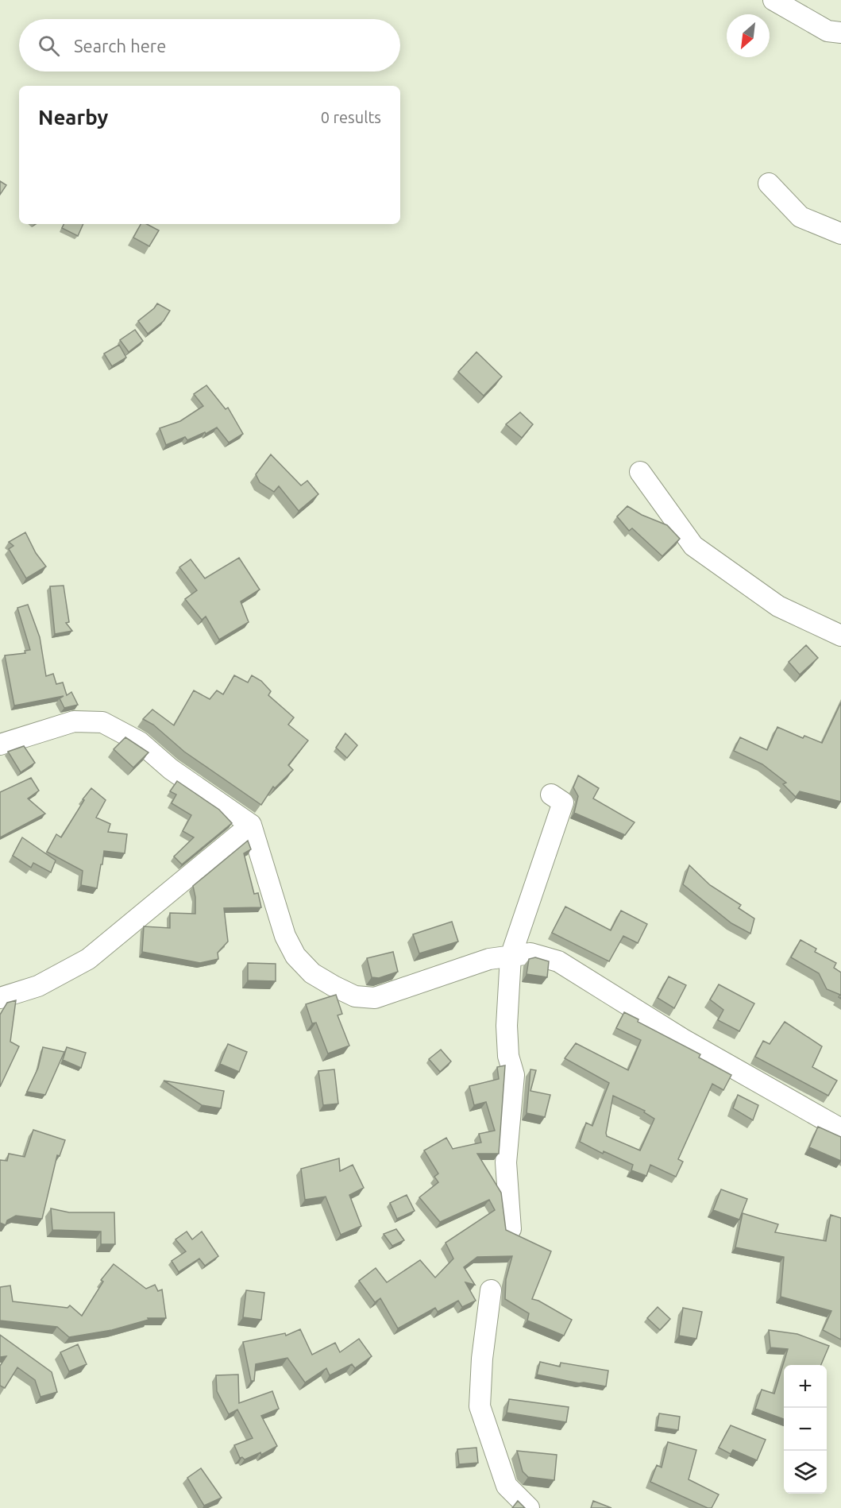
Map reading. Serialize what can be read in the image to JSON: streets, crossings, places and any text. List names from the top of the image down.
{
  "north": "bottom left",
  "page": {
    "search": "Search here",
    "heading": ["Nearby", "0 results"],
    "map_buttons": ["+", "−"]
  }
}
